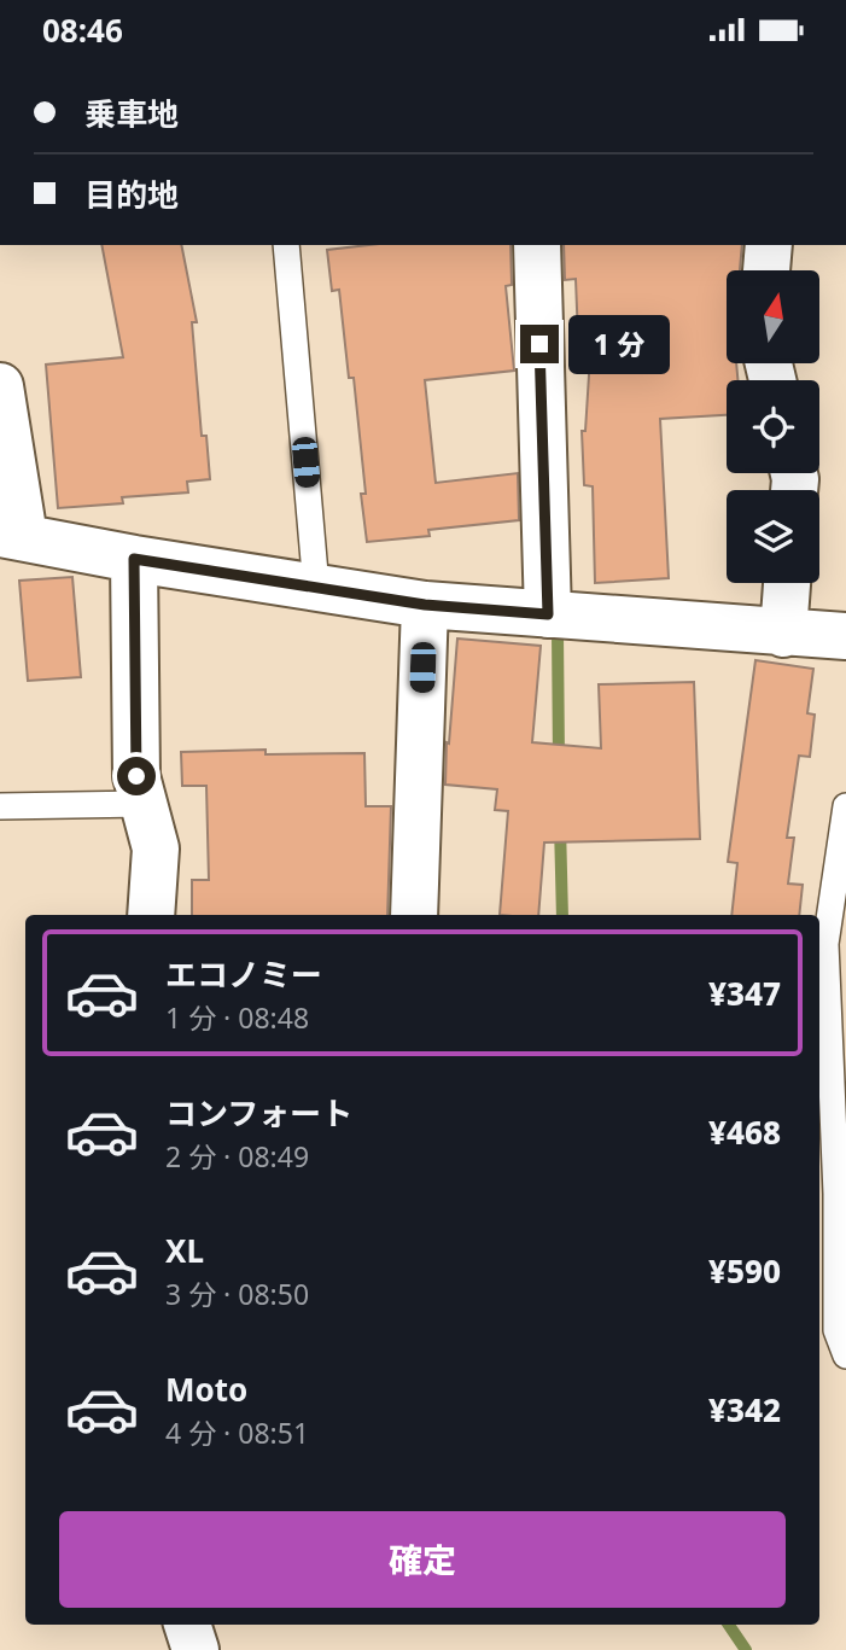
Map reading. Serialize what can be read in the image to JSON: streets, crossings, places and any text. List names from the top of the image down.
{
  "north": "top",
  "page": {
    "status": "08:46",
    "banner": ["乗車地", "目的地"],
    "bubble": "1 分",
    "list": [
      {
        "name": "エコノミー",
        "note": "1 分 · 08:48",
        "value": "¥347"
      },
      {
        "name": "コンフォート",
        "note": "2 分 · 08:49",
        "value": "¥468"
      },
      {
        "name": "XL",
        "note": "3 分 · 08:50",
        "value": "¥590"
      },
      {
        "name": "Moto",
        "note": "4 分 · 08:51",
        "value": "¥342"
      }
    ],
    "buttons": "確定"
  }
}
